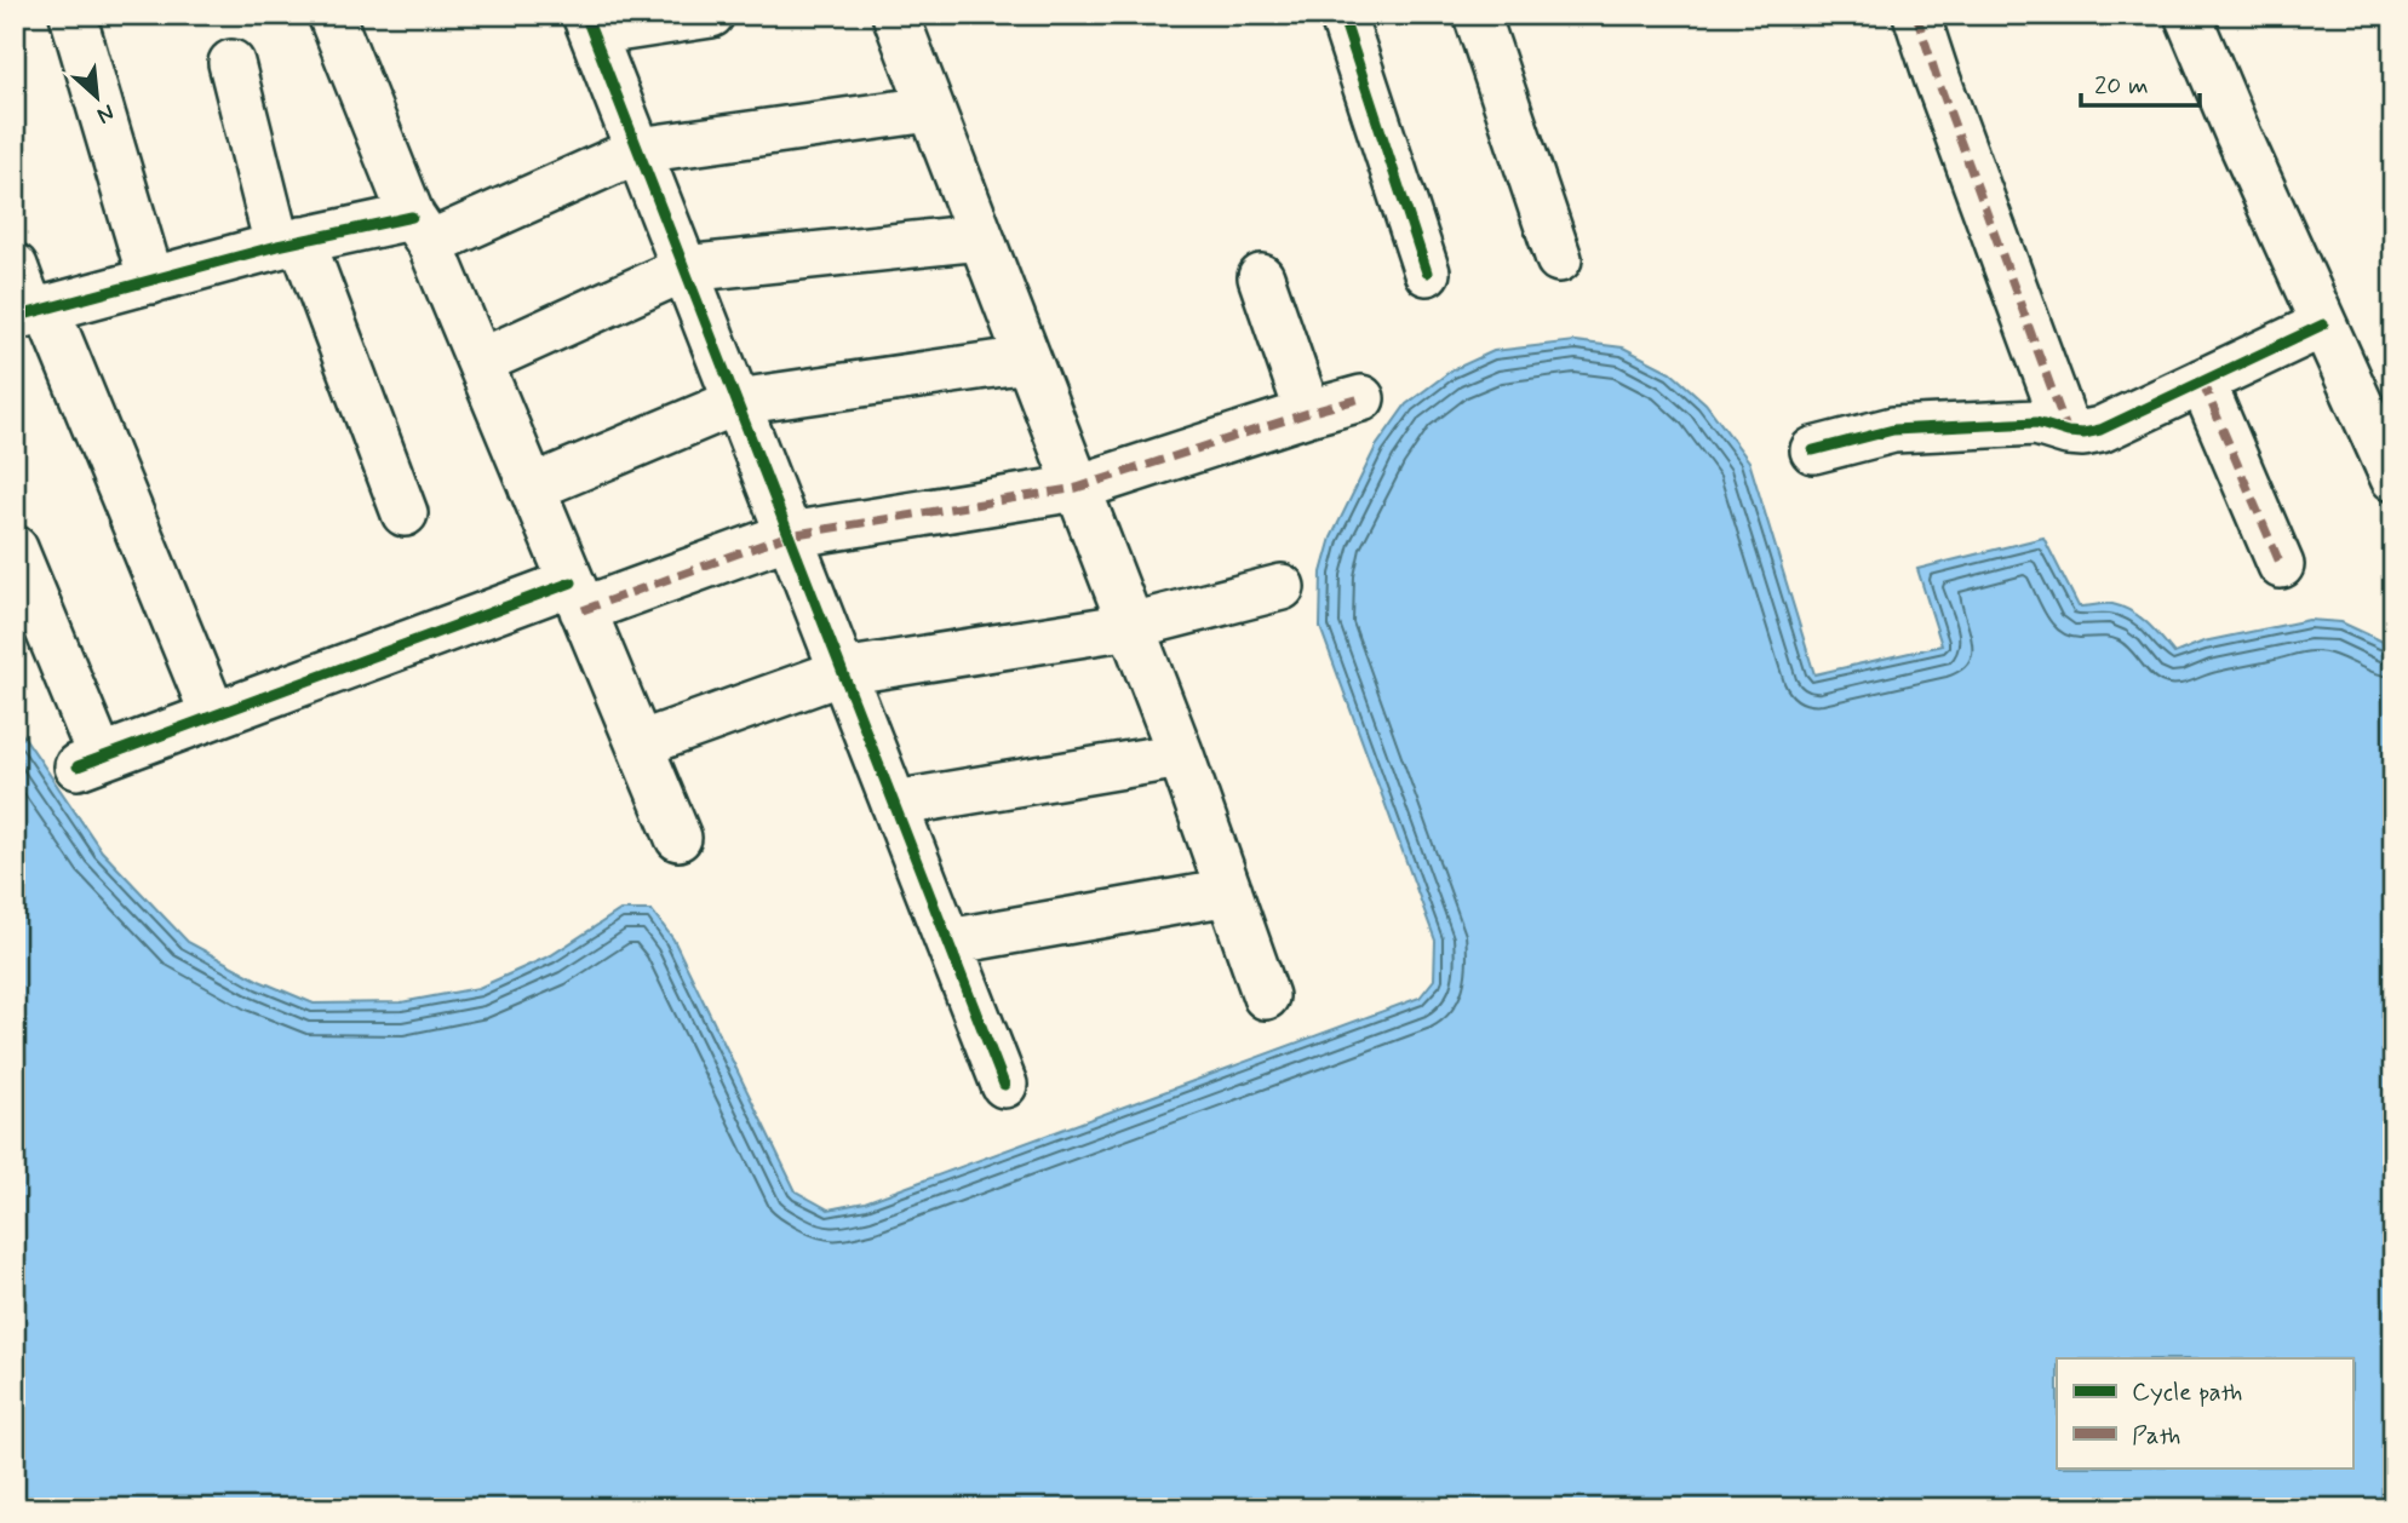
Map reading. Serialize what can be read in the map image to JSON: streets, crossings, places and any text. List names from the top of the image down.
{
  "legend": ["Cycle path", "Path"],
  "scale_bar": "20 m",
  "north": "bottom right"
}
